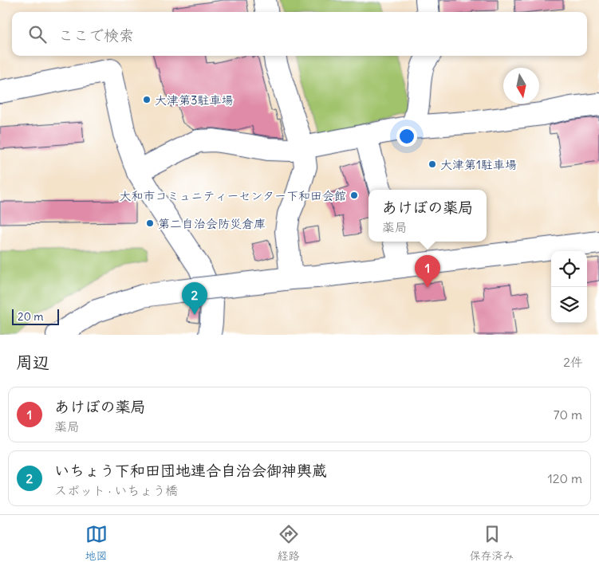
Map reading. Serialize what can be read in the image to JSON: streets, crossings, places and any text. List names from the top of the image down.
{
  "places": [
    "大津第3駐車場",
    "大津第1駐車場",
    "大和市コミュニティーセンター下和田会館",
    "第二自治会防災倉庫"
  ],
  "scale_bar": "20 m",
  "north": "bottom",
  "page": {
    "search": "ここで検索",
    "popup": ["あけぼの薬局", "薬局"],
    "pins": ["1", "2"],
    "scale": "20 m",
    "heading": ["周辺", "2件"],
    "list": [
      {
        "mark": "1",
        "name": "あけぼの薬局",
        "note": "薬局",
        "value": "70 m"
      },
      {
        "mark": "2",
        "name": "いちょう下和田団地連合自治会御神輿蔵",
        "note": "スポット · いちょう橋",
        "value": "120 m"
      }
    ],
    "nav": ["地図", "経路", "保存済み"]
  }
}
